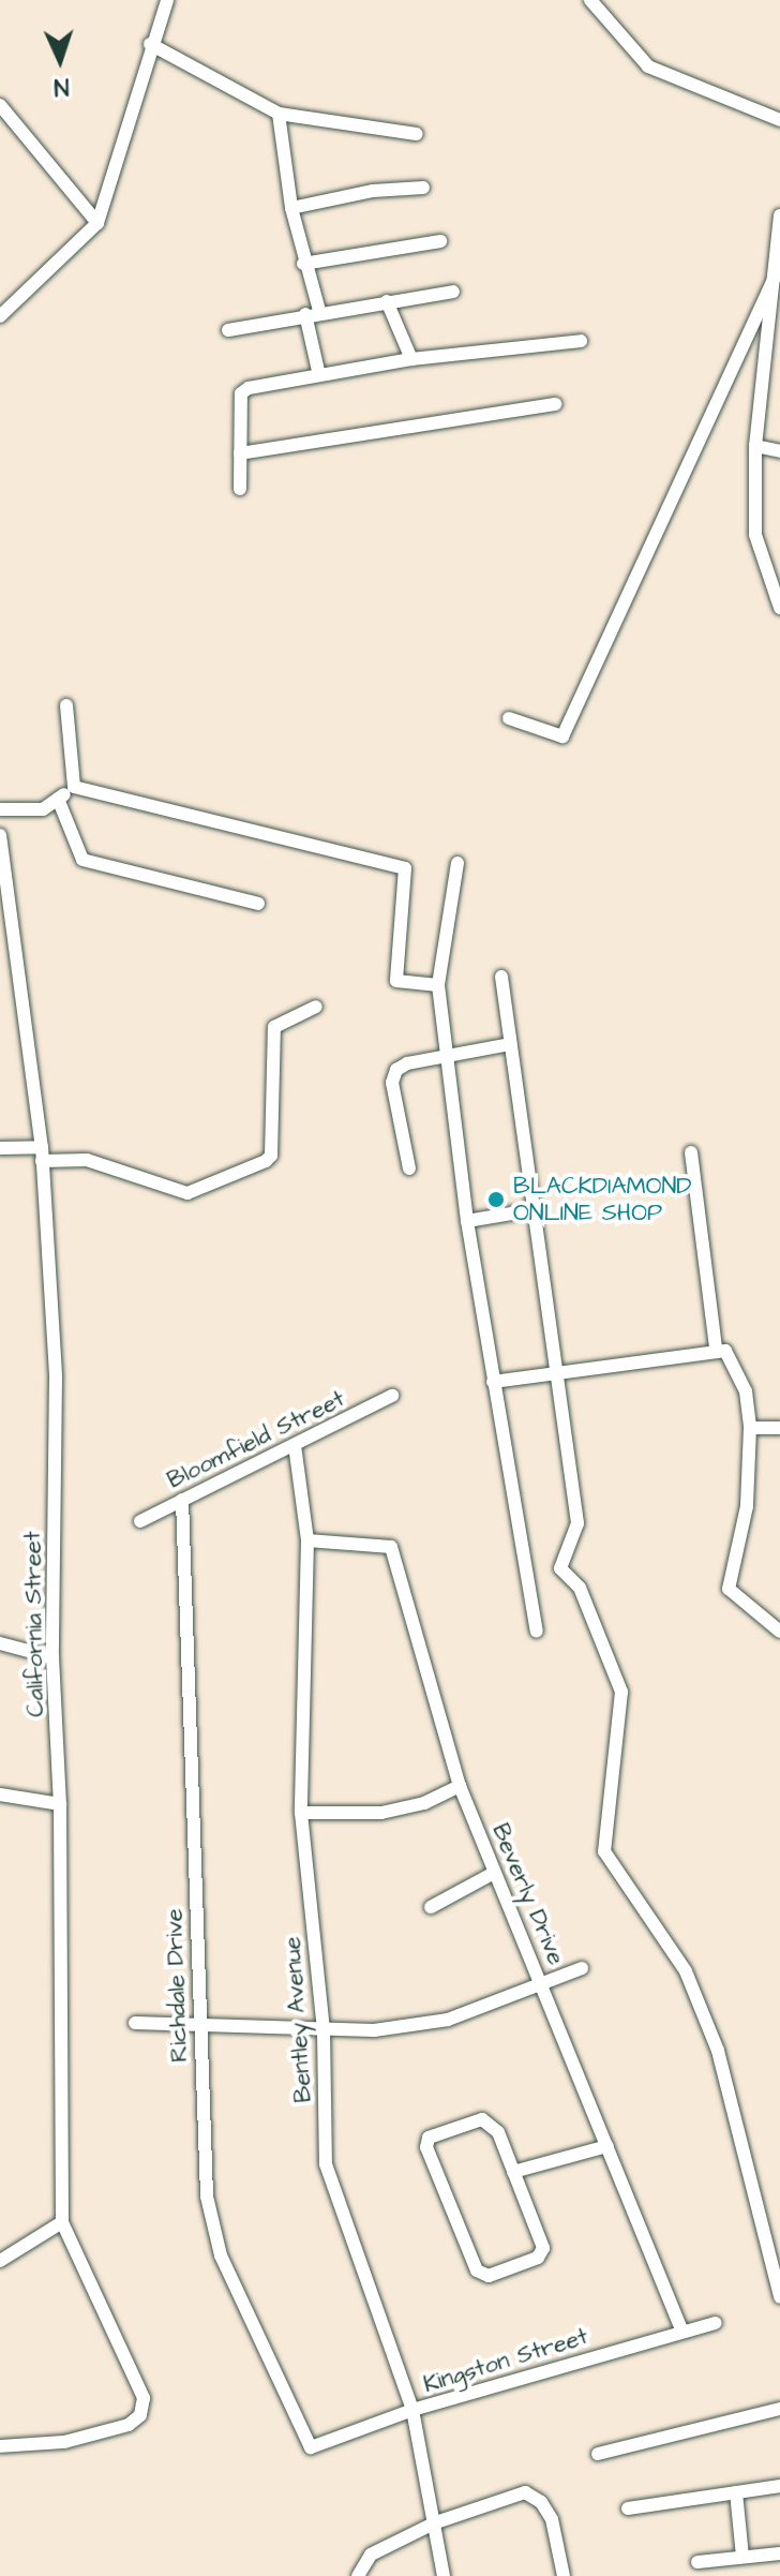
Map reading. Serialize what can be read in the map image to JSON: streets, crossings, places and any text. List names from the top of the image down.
{
  "streets": {
    "street": [
      "Bloomfield Street",
      "California Street",
      "Beverly Drive",
      "Richdale Drive",
      "Bentley Avenue",
      "Kingston Street"
    ]
  },
  "crossings": [
    ["Bloomfield Street", "Richdale Drive"],
    ["Bloomfield Street", "Bentley Avenue"],
    ["Beverly Drive", "Bentley Avenue"],
    ["Beverly Drive", "Kingston Street"],
    ["Richdale Drive", "Kingston Street"],
    ["Bentley Avenue", "Kingston Street"]
  ],
  "places": ["BLACKDIAMOND ONLINE SHOP"],
  "north": "bottom"
}
